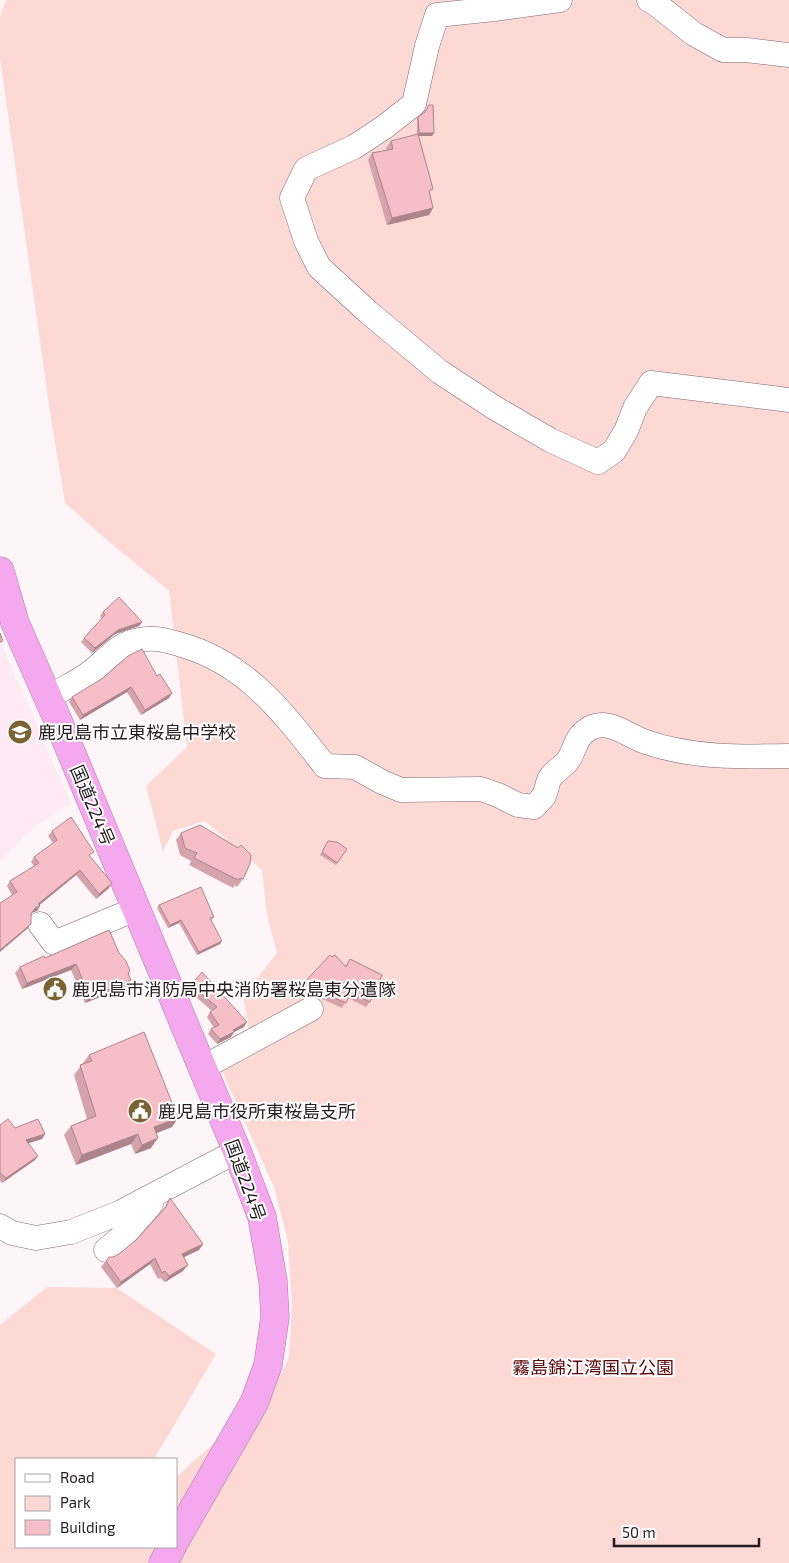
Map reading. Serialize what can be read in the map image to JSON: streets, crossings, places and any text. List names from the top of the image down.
{
  "streets": {
    "highway": ["国道224号"]
  },
  "parks": ["霧島錦江湾国立公園"],
  "places": {
    "school or university": ["鹿児島市立東桜島中学校"],
    "public building": ["鹿児島市消防局中央消防署桜島東分遣隊", "鹿児島市役所東桜島支所"]
  },
  "legend": ["Road", "Park", "Building"],
  "scale_bar": "50 m"
}
